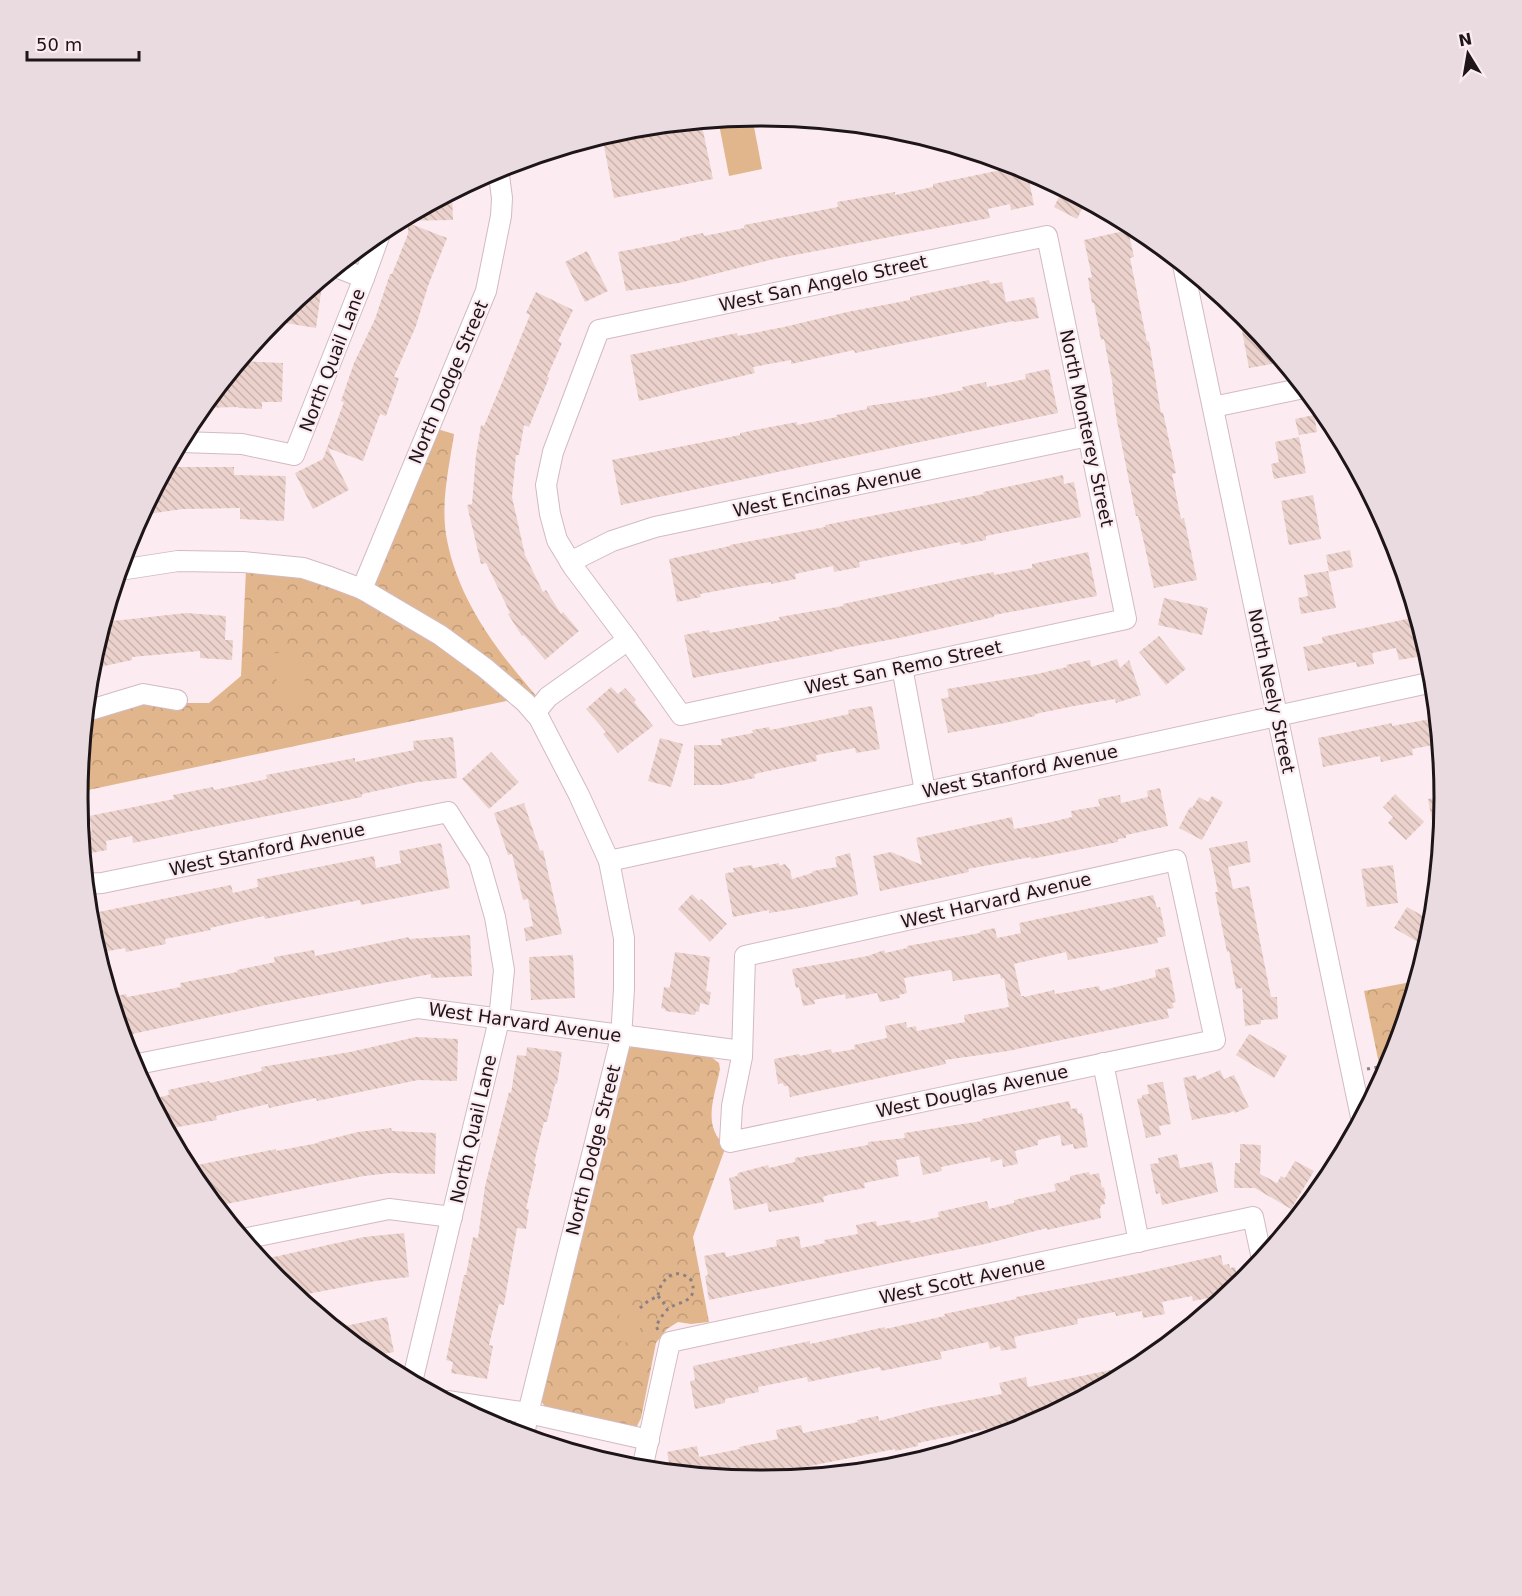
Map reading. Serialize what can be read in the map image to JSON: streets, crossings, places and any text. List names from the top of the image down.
{
  "streets": {
    "street": [
      "West San Angelo Street",
      "North Quail Lane",
      "North Dodge Street",
      "North Monterey Street",
      "West Encinas Avenue",
      "West San Remo Street",
      "North Neely Street",
      "West Stanford Avenue",
      "West Harvard Avenue",
      "West Douglas Avenue",
      "West Scott Avenue"
    ]
  },
  "crossings": [
    ["West San Angelo Street", "North Monterey Street"],
    ["West San Angelo Street", "West Encinas Avenue"],
    ["North Quail Lane", "West Stanford Avenue"],
    ["North Quail Lane", "West Harvard Avenue"],
    ["North Dodge Street", "West Stanford Avenue"],
    ["North Dodge Street", "West Harvard Avenue"],
    ["North Monterey Street", "West Encinas Avenue"],
    ["North Monterey Street", "West San Remo Street"],
    ["North Neely Street", "West Stanford Avenue"],
    ["West Harvard Avenue", "West Douglas Avenue"]
  ],
  "scale_bar": "50 m",
  "north": "top"
}
